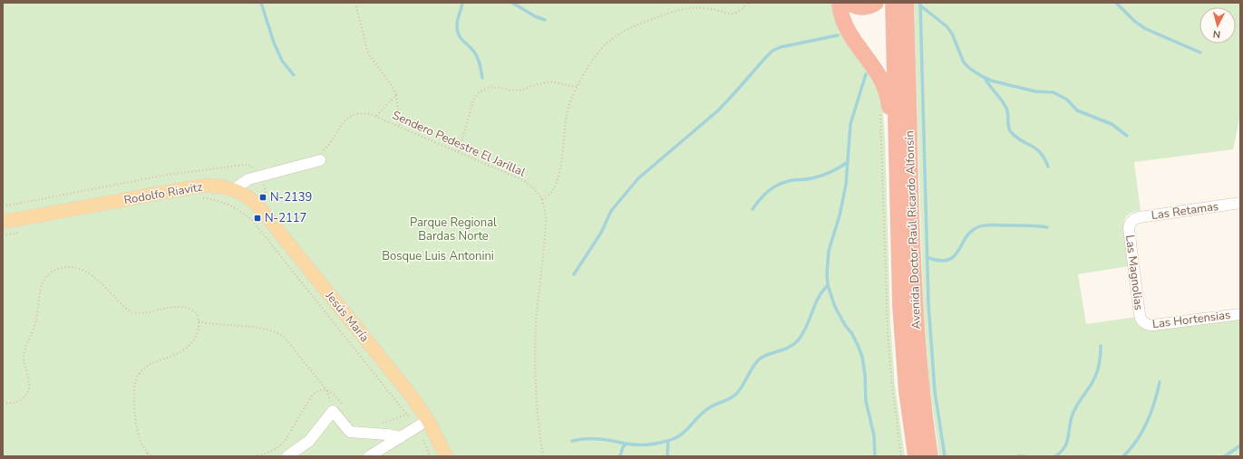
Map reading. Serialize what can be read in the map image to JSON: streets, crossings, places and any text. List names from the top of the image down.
{
  "streets": {
    "highway": ["Avenida Doctor Raúl Ricardo Alfonsín"],
    "main road": ["Rodolfo Riavitz", "Jesús María"],
    "street": ["Las Retamas", "Las Magnolias", "Las Hortensias"],
    "path": ["Sendero Pedestre El Jarillal"]
  },
  "crossings": [
    ["Rodolfo Riavitz", "Jesús María"],
    ["Las Retamas", "Las Magnolias"],
    ["Las Magnolias", "Las Hortensias"]
  ],
  "parks": ["Parque Regional Bardas Norte", "Bosque Luis Antonini"],
  "places": {
    "transit": ["N-2139", "N-2117"]
  },
  "north": "bottom"
}
